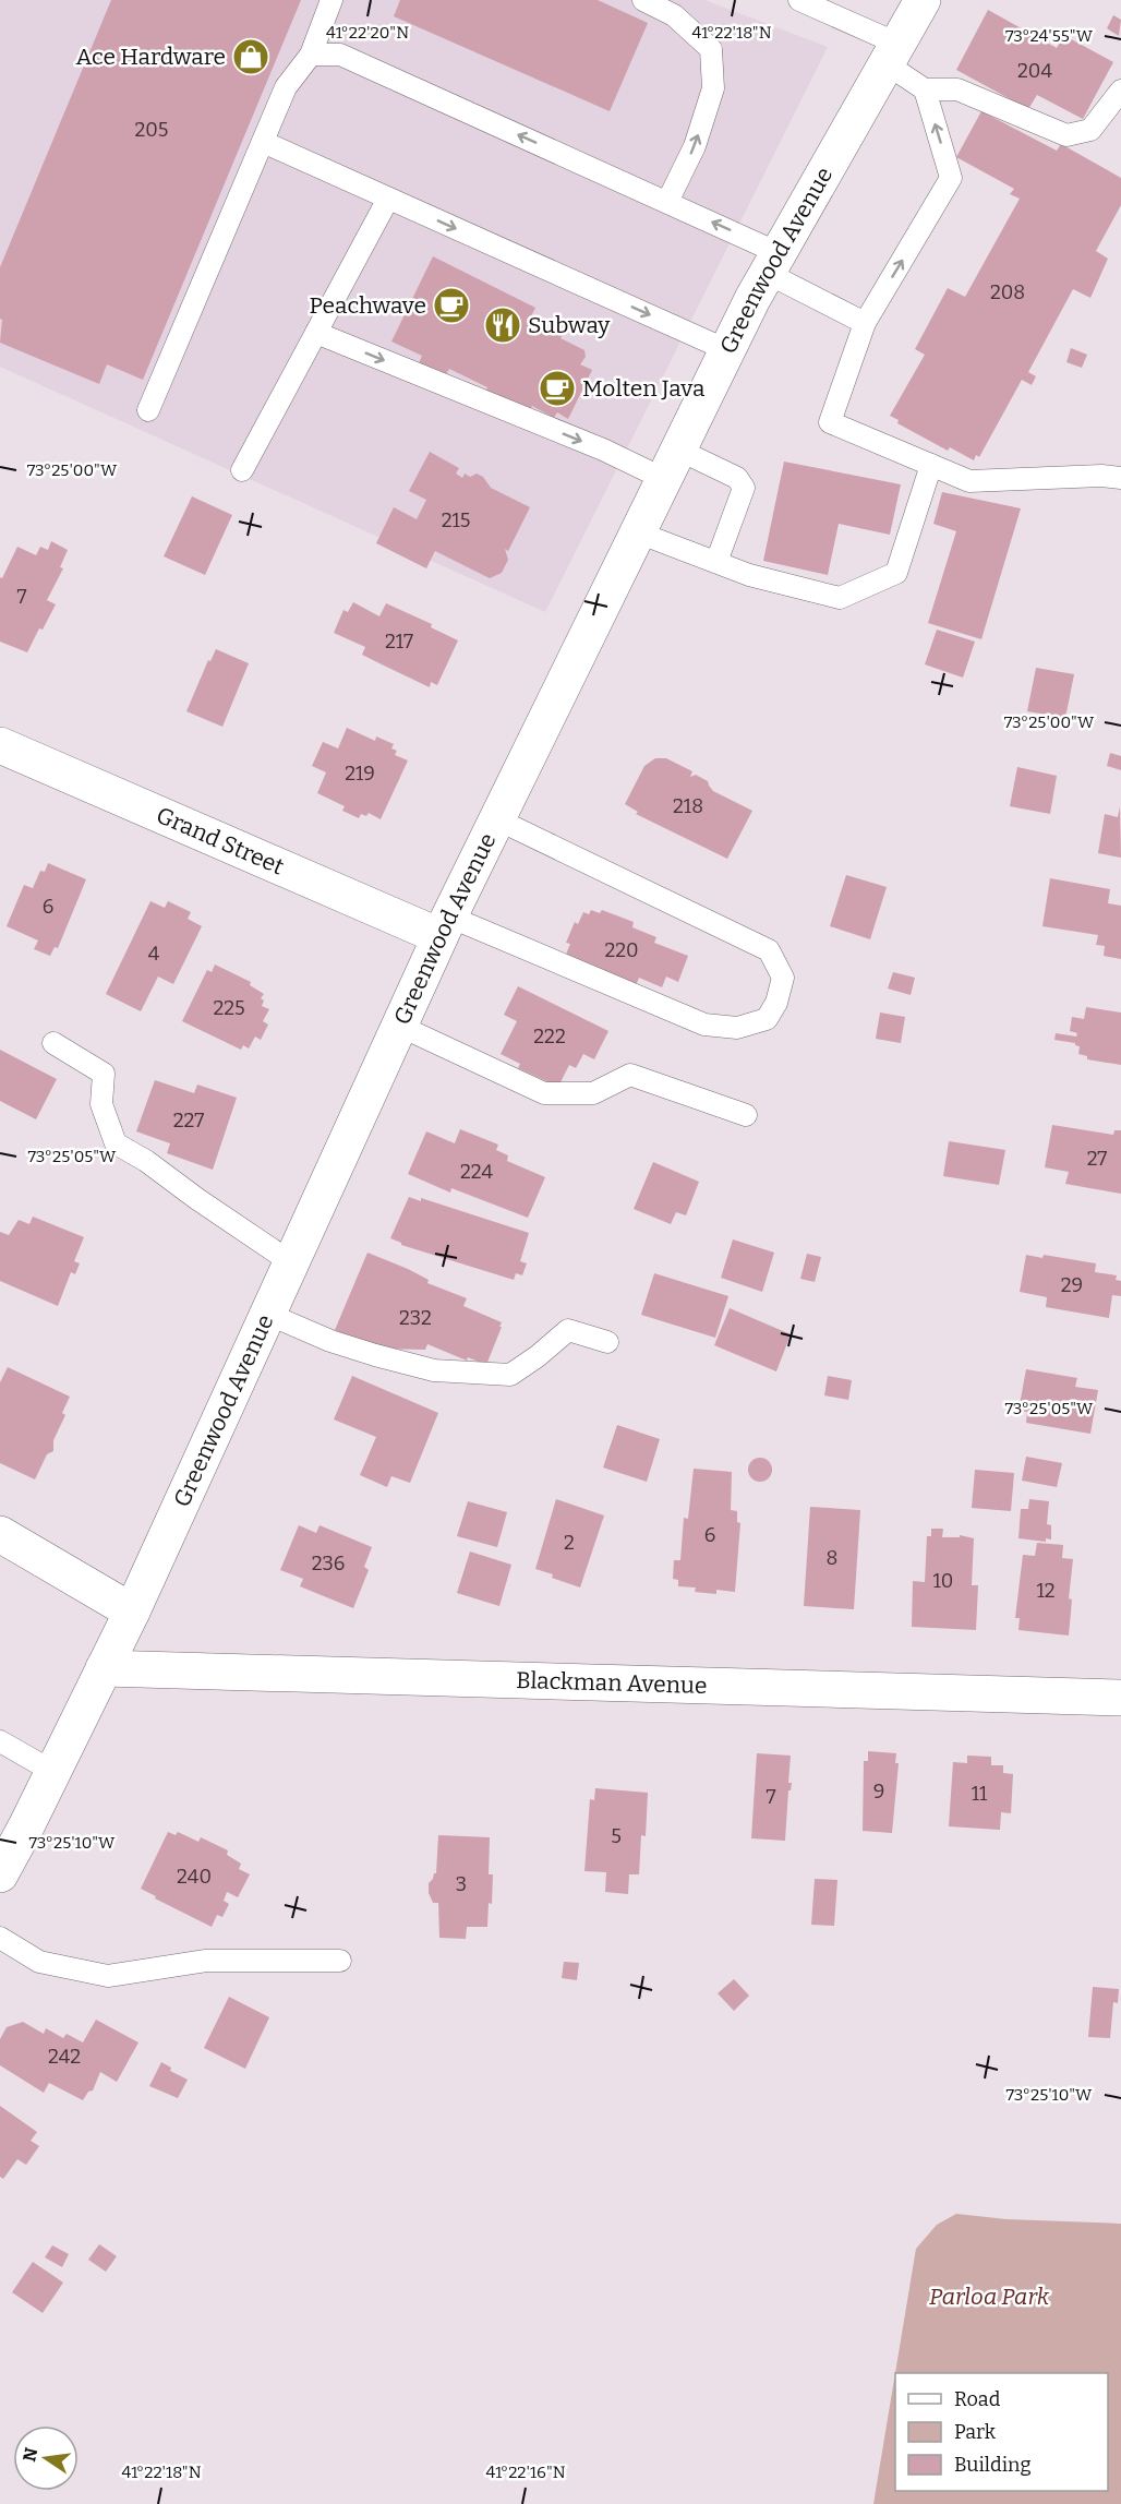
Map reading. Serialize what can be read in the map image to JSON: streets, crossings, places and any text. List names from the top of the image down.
{
  "streets": {
    "main road": ["Greenwood Avenue", "Grand Street", "Blackman Avenue"]
  },
  "crossings": [
    ["Greenwood Avenue", "Grand Street"],
    ["Greenwood Avenue", "Blackman Avenue"]
  ],
  "parks": ["Parloa Park"],
  "places": {
    "shop": ["Ace Hardware"],
    "cafe": ["Peachwave", "Molten Java"],
    "restaurant": ["Subway"]
  },
  "house_numbers": [
    "204",
    "205",
    "208",
    "215",
    "7",
    "217",
    "219",
    "218",
    "6",
    "220",
    "4",
    "225",
    "222",
    "227",
    "27",
    "224",
    "29",
    "232",
    "6",
    "2",
    "8",
    "236",
    "10",
    "12",
    "9",
    "11",
    "7",
    "5",
    "240",
    "3",
    "242"
  ],
  "legend": ["Road", "Park", "Building"],
  "north": "left",
  "coordinates": [
    "41°22'20\"N",
    "41°22'18\"N",
    "73°24'55\"W",
    "73°25'00\"W",
    "73°25'05\"W",
    "73°25'10\"W",
    "41°22'16\"N"
  ]
}
